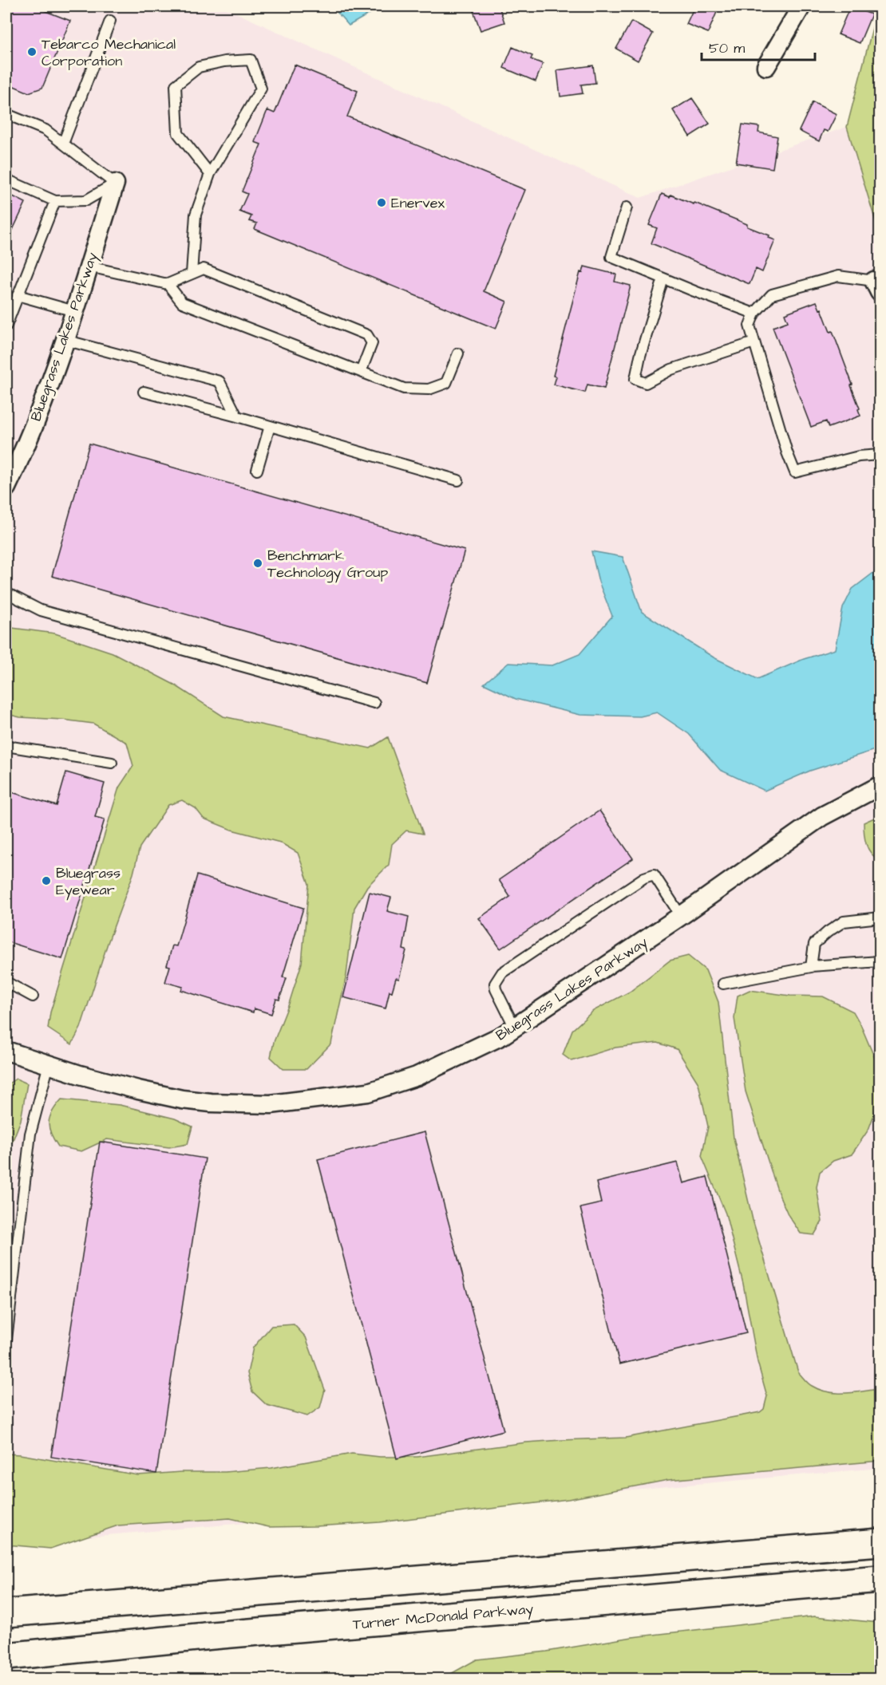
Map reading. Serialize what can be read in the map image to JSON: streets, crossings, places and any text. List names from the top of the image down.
{
  "streets": {
    "highway": ["Turner McDonald Parkway"],
    "street": ["Bluegrass Lakes Parkway"]
  },
  "places": [
    "Tebarco Mechanical Corporation",
    "Enervex",
    "Benchmark Technology Group",
    "Bluegrass Eyewear"
  ],
  "scale_bar": "50 m"
}
